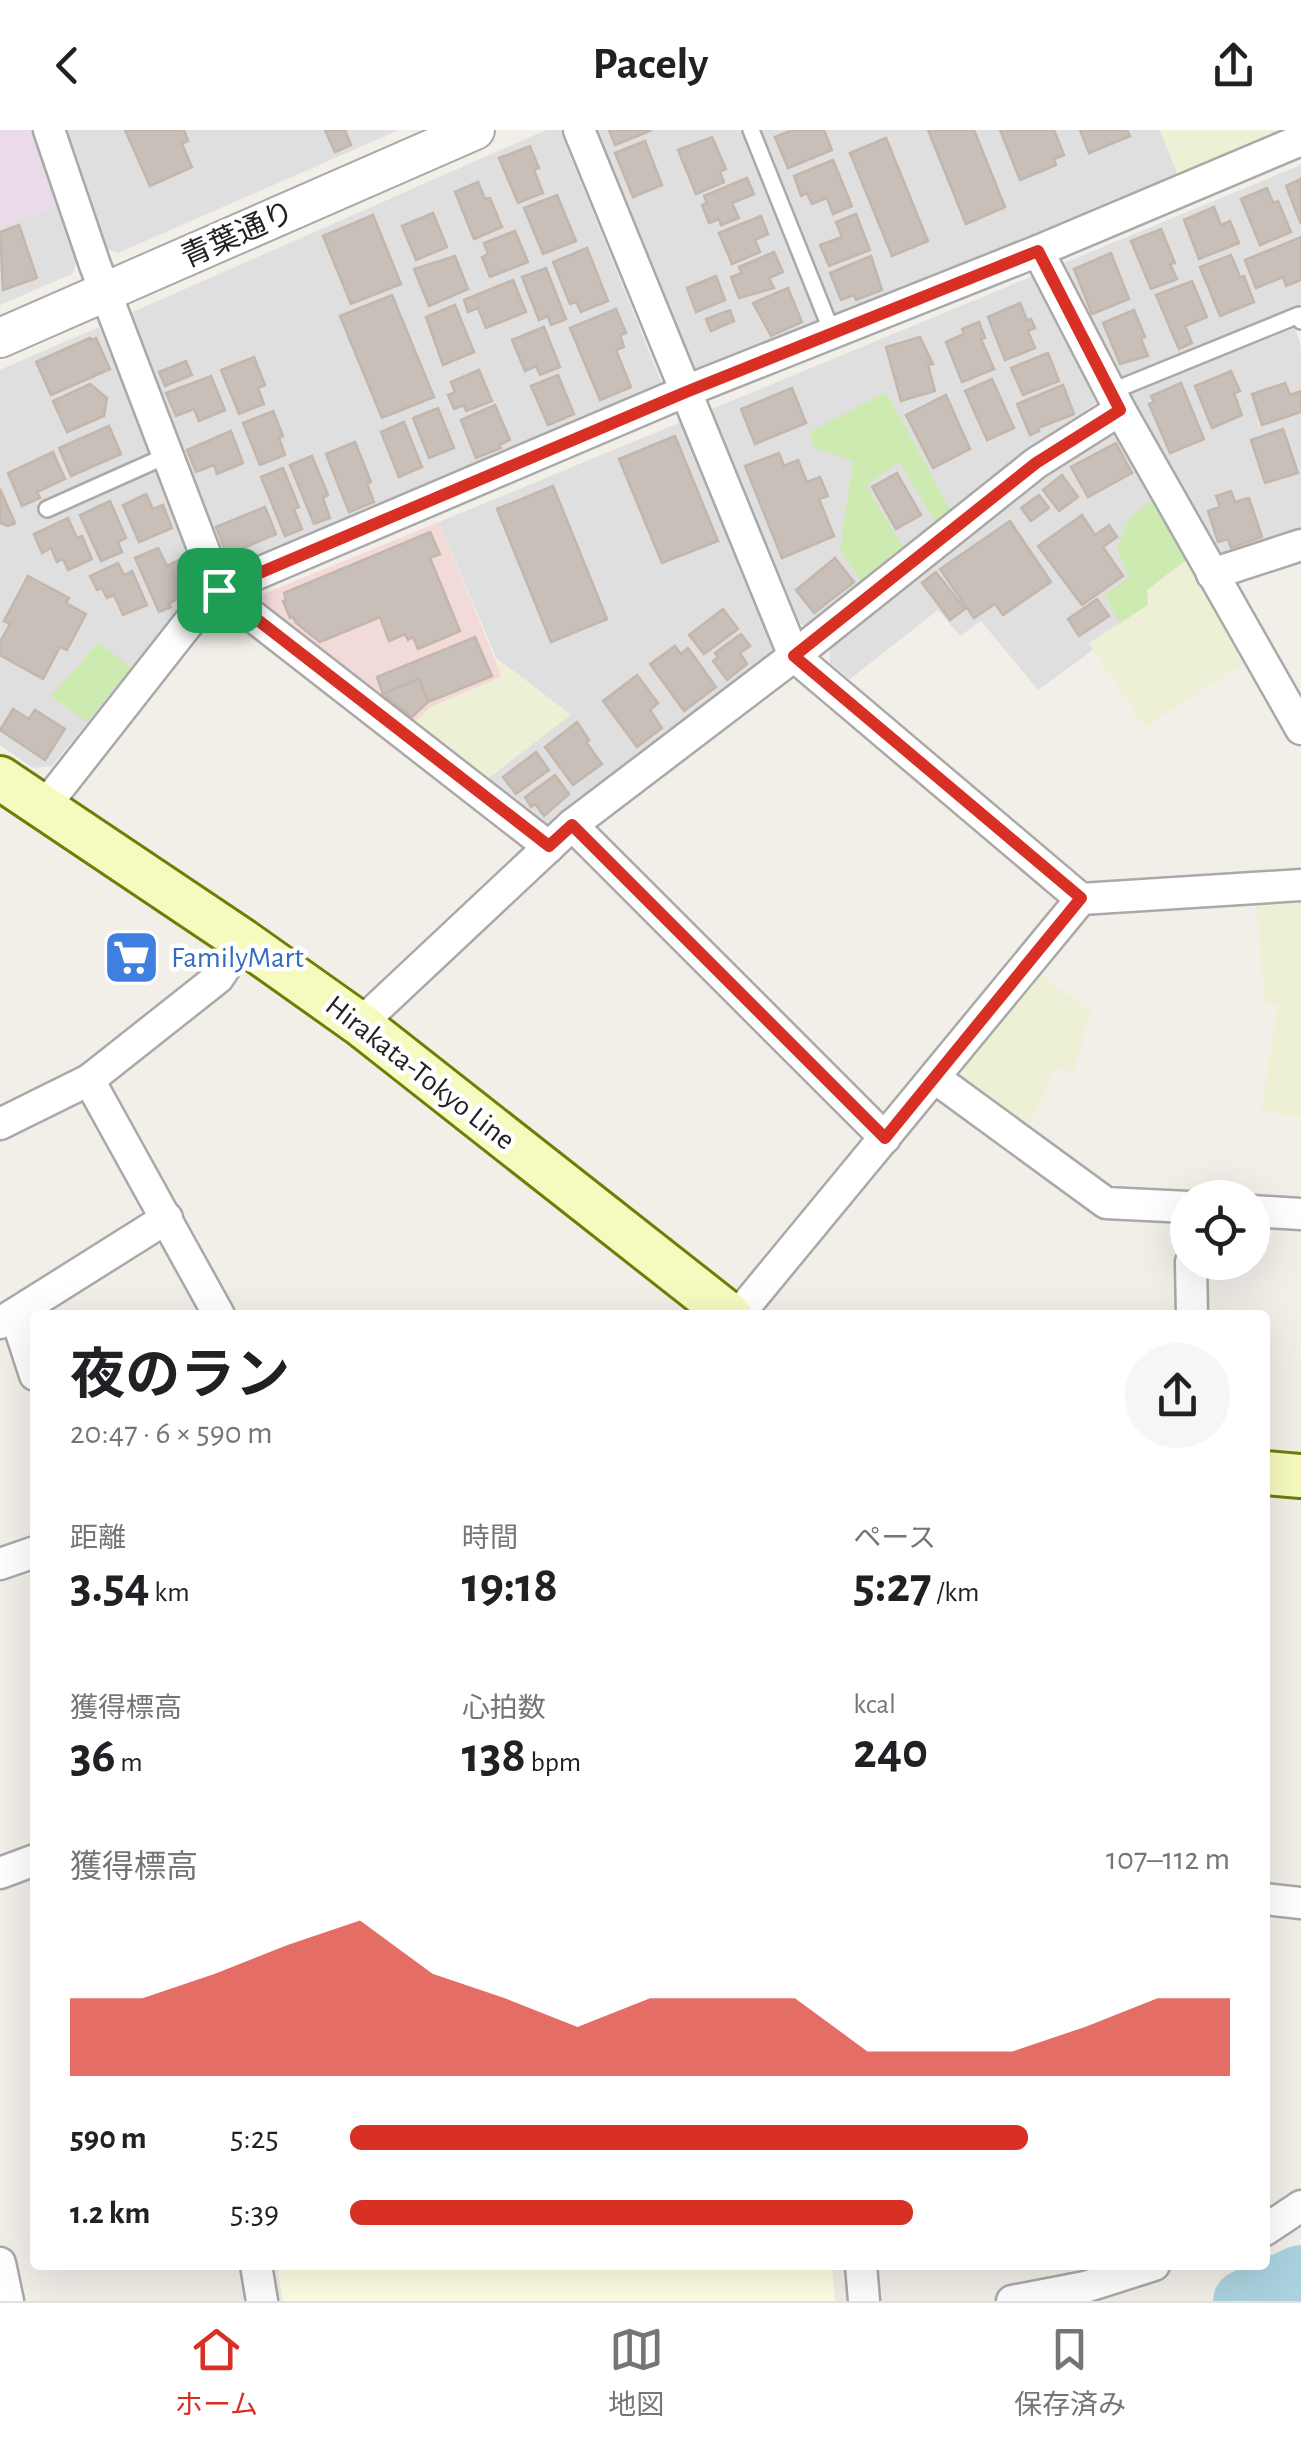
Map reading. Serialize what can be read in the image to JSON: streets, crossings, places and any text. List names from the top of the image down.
{
  "streets": {
    "main road": ["Hirakata-Tokyo Line"],
    "street": ["青葉通り"]
  },
  "places": {
    "supermarket": ["FamilyMart"]
  },
  "page": {
    "header": "Pacely",
    "heading": ["夜のラン", "20:47 · 6 × 590 m"],
    "stats": [
      ["距離", "3.54 km"],
      ["時間", "19:18"],
      ["ペース", "5:27 /km"],
      ["獲得標高", "36 m"],
      ["心拍数", "138 bpm"],
      ["kcal", "240"]
    ],
    "chart": ["獲得標高", "107–112 m"],
    "list": [
      {
        "name": "590 m",
        "note": "5:25"
      },
      {
        "name": "1.2 km",
        "note": "5:39"
      }
    ],
    "tabs": ["ホーム", "地図", "保存済み"]
  }
}
